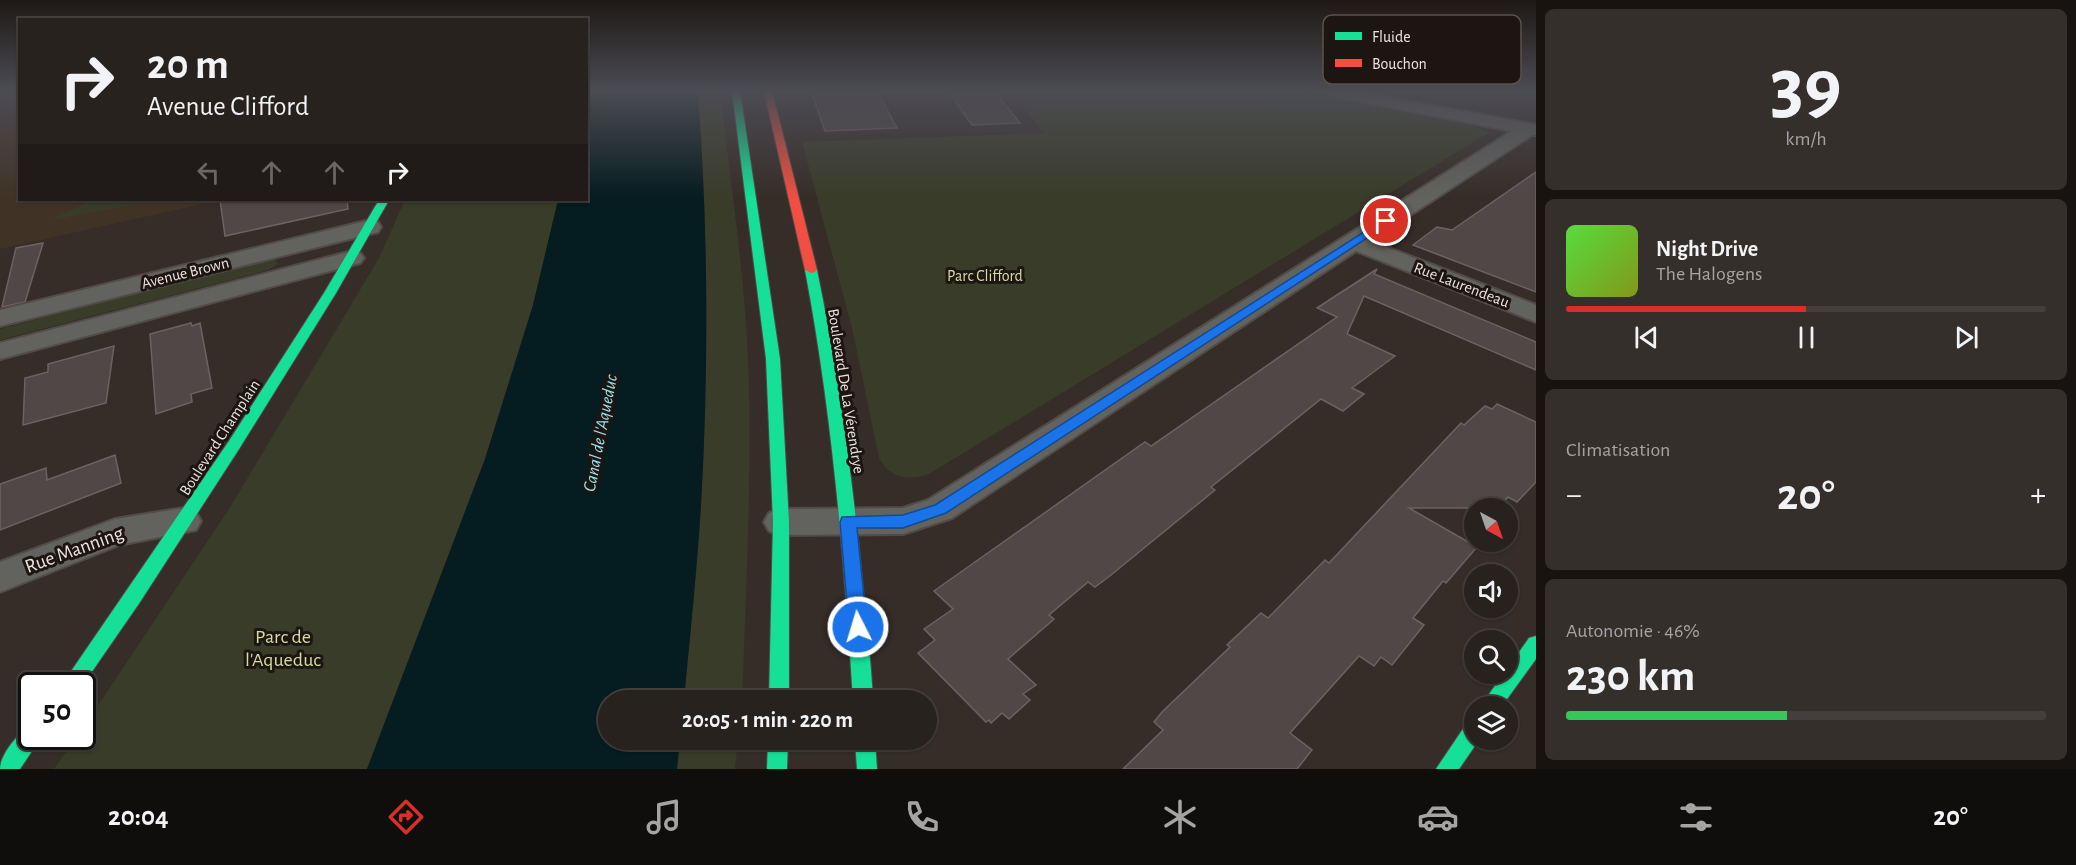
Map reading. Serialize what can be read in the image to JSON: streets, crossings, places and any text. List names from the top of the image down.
{
  "streets": {
    "main road": ["Boulevard De La Vérendrye", "Boulevard Champlain"],
    "street": ["Avenue Brown", "Rue Laurendeau", "Rue Manning"]
  },
  "crossings": [
    ["Avenue Brown", "Boulevard Champlain"],
    ["Boulevard Champlain", "Rue Manning"]
  ],
  "water": ["Canal de l'Aqueduc"],
  "parks": ["Parc Clifford", "Parc de l'Aqueduc"],
  "legend": ["Fluide", "Bouchon"],
  "north": "bottom right",
  "page": {
    "tile": [
      ["39", "km/h"],
      "Climatisation",
      ["Autonomie · 46%", "230 km"]
    ],
    "turn": ["20 m", "Avenue Clifford"],
    "song": ["Night Drive", "The Halogens"],
    "heat": ["−", "20°", "+"],
    "limit": "50",
    "trip": "20:05 · 1 min · 220 m",
    "tabs": ["20:04", "20°"]
  }
}
